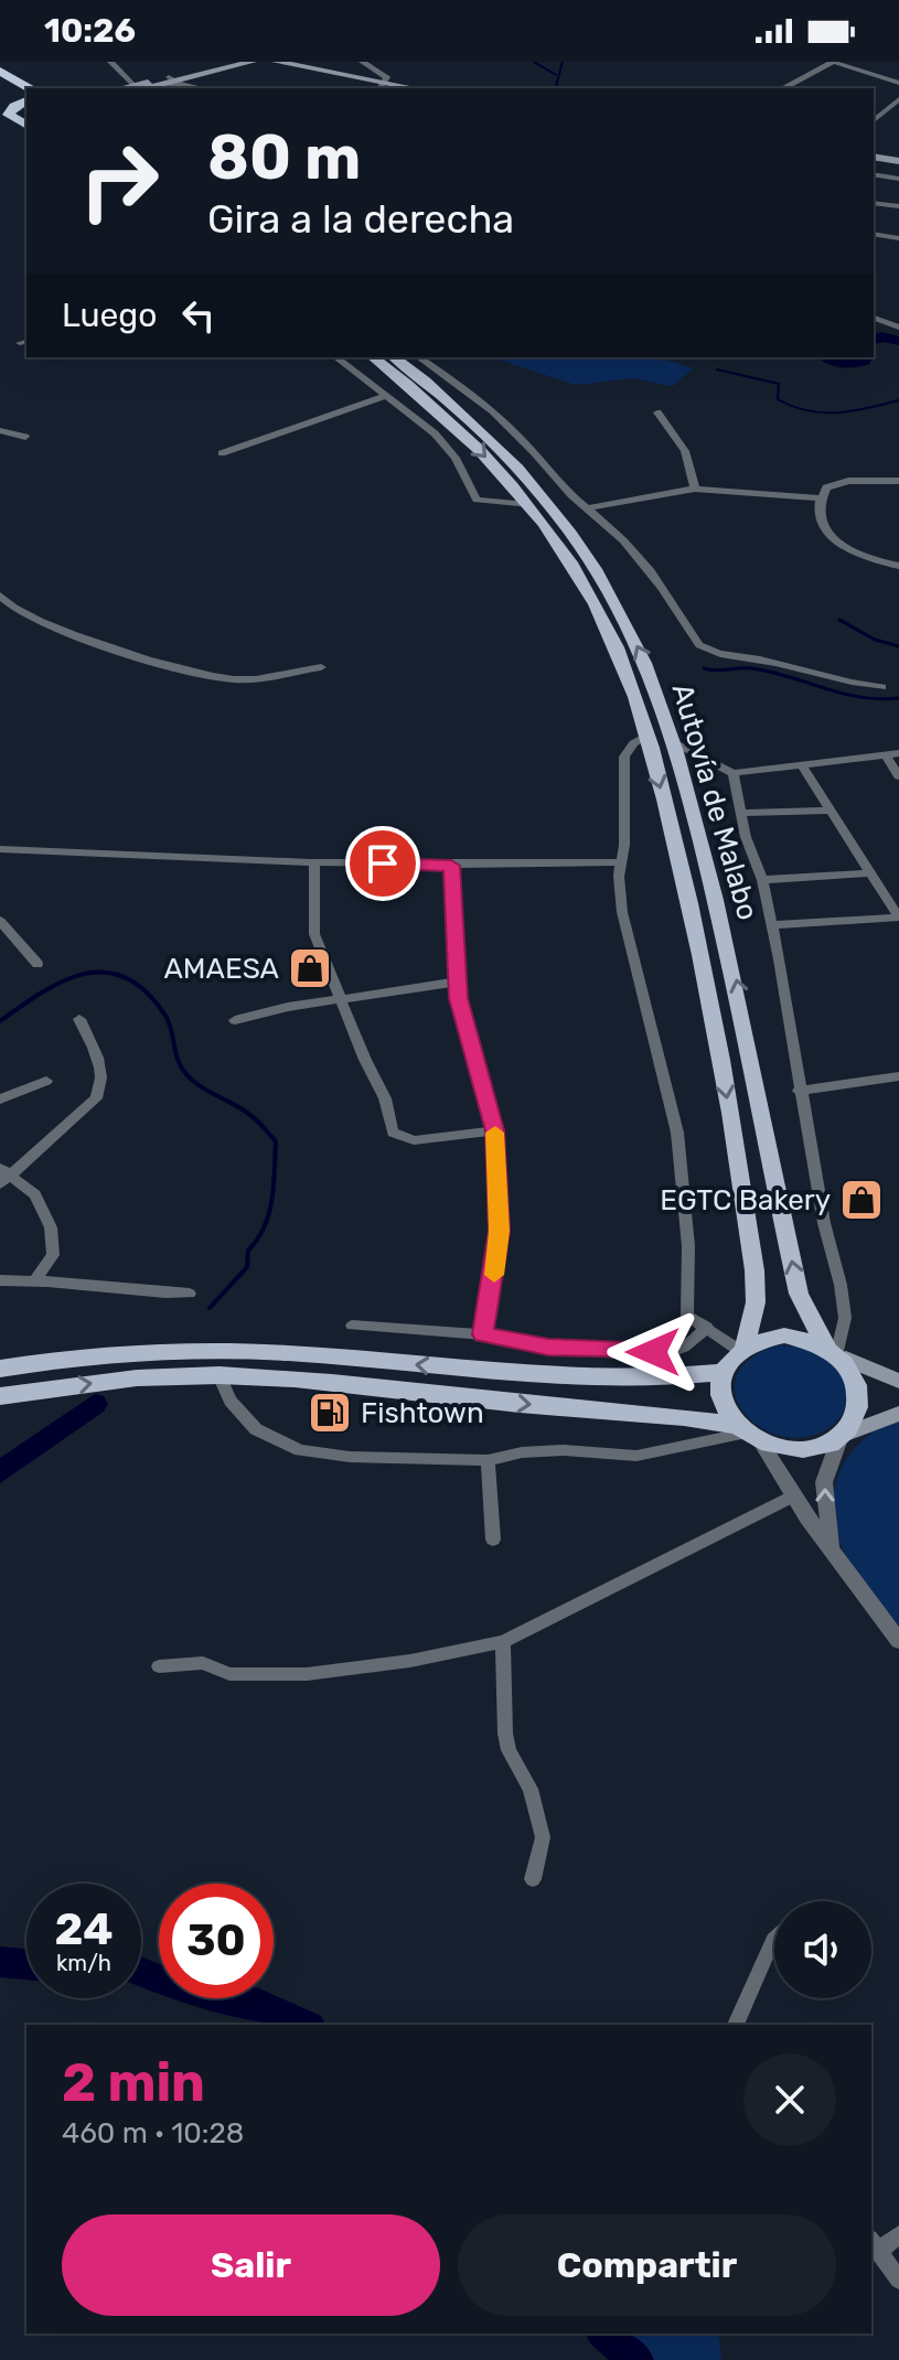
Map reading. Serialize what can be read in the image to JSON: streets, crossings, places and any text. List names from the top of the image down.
{
  "streets": {
    "main road": ["Autovía de Malabo"]
  },
  "places": {
    "shop": ["AMAESA", "EGTC Bakery"],
    "fuel station": ["Fishtown"]
  },
  "page": {
    "status": "10:26",
    "turn": ["80 m", "Gira a la derecha"],
    "then": "Luego",
    "speed": "24 km/h",
    "limit": "30",
    "heading": ["2 min", "460 m · 10:28"],
    "buttons": ["Salir", "Compartir"]
  }
}
